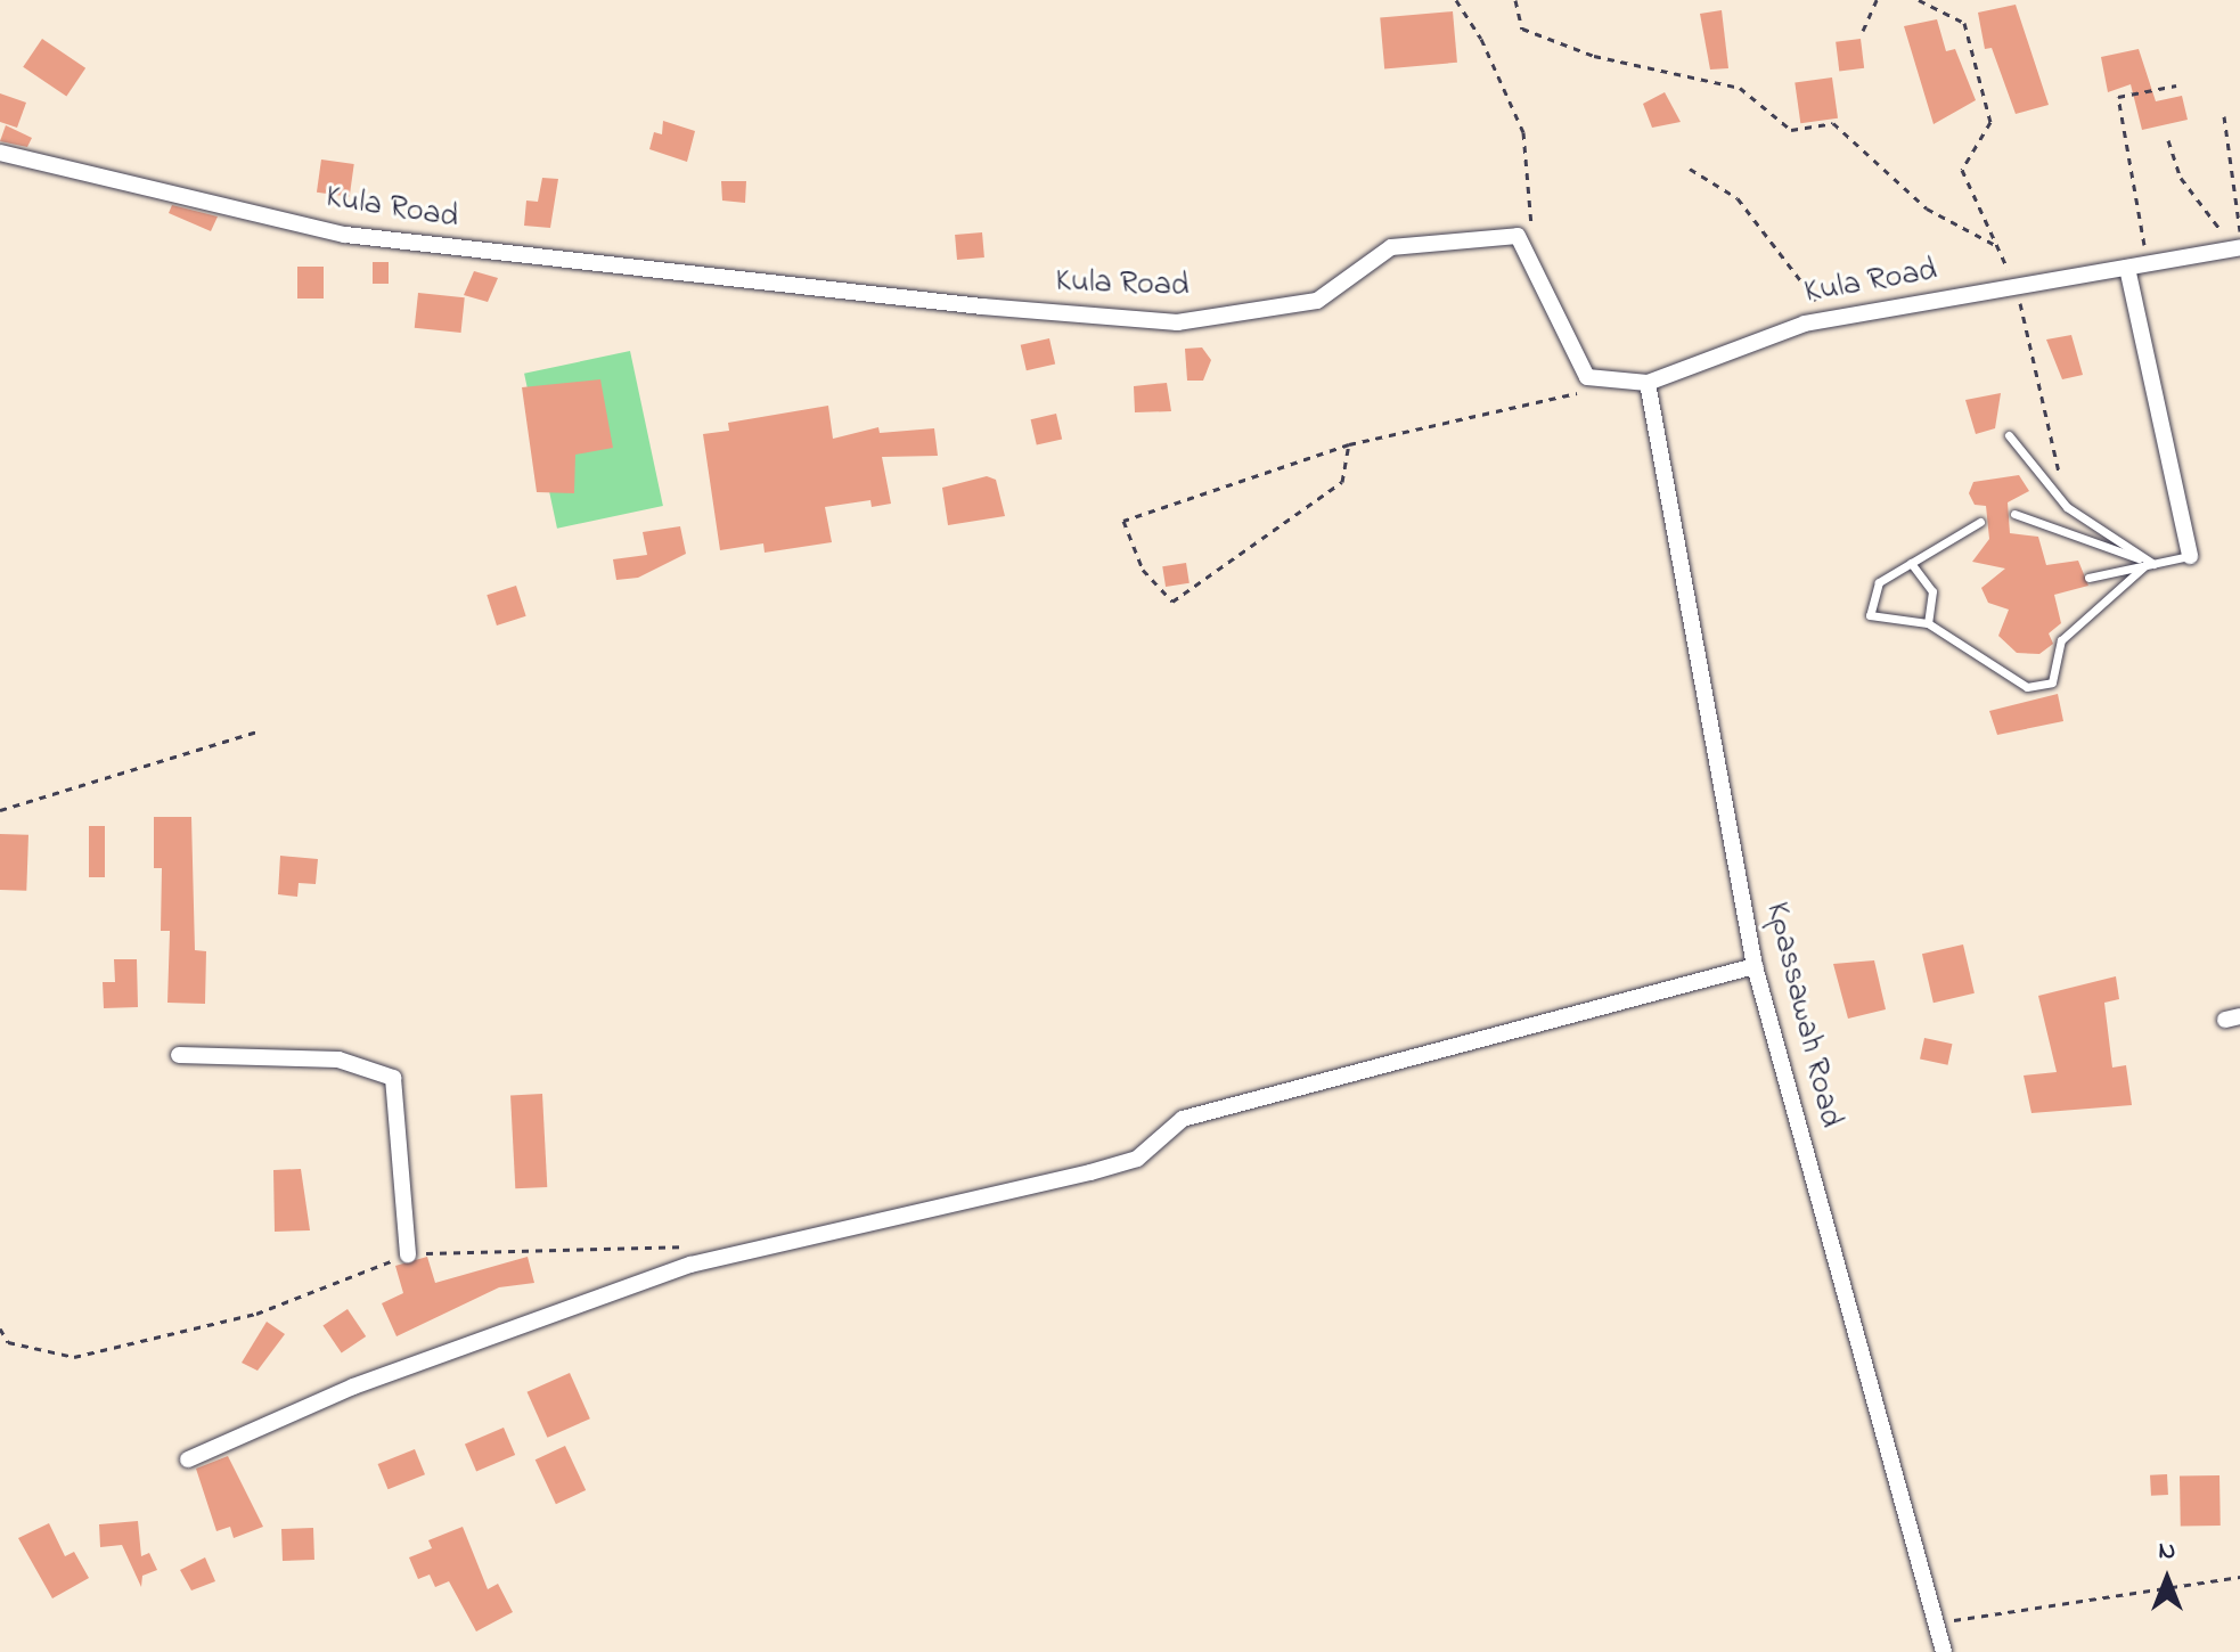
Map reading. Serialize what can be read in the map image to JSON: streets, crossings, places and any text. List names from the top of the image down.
{
  "streets": {
    "street": ["Kula Road", "Kpassawah Road"]
  },
  "crossings": [
    ["Kula Road", "Kpassawah Road"]
  ],
  "north": "top"
}
